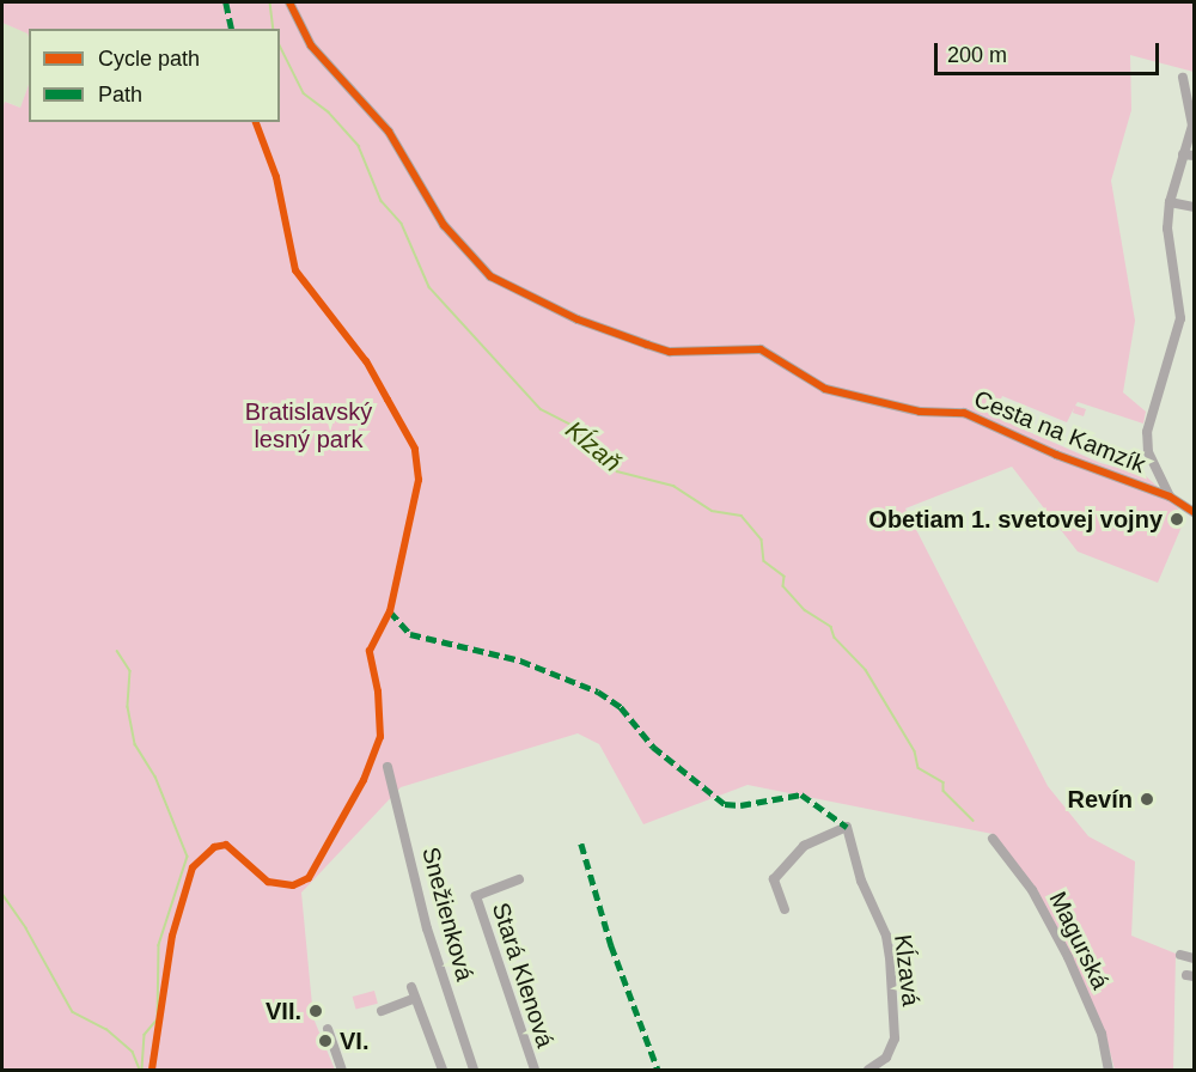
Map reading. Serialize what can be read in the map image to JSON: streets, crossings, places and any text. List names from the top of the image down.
{
  "streets": {
    "street": [
      "Cesta na Kamzík",
      "Snežienková",
      "Magurská",
      "Kĺzavá",
      "Stará Klenová"
    ]
  },
  "water": ["Kĺzaň"],
  "parks": ["Bratislavský lesný park"],
  "places": [
    "Obetiam 1. svetovej vojny",
    "Revín",
    "VII.",
    "VI."
  ],
  "legend": ["Cycle path", "Path"],
  "scale_bar": "200 m"
}
